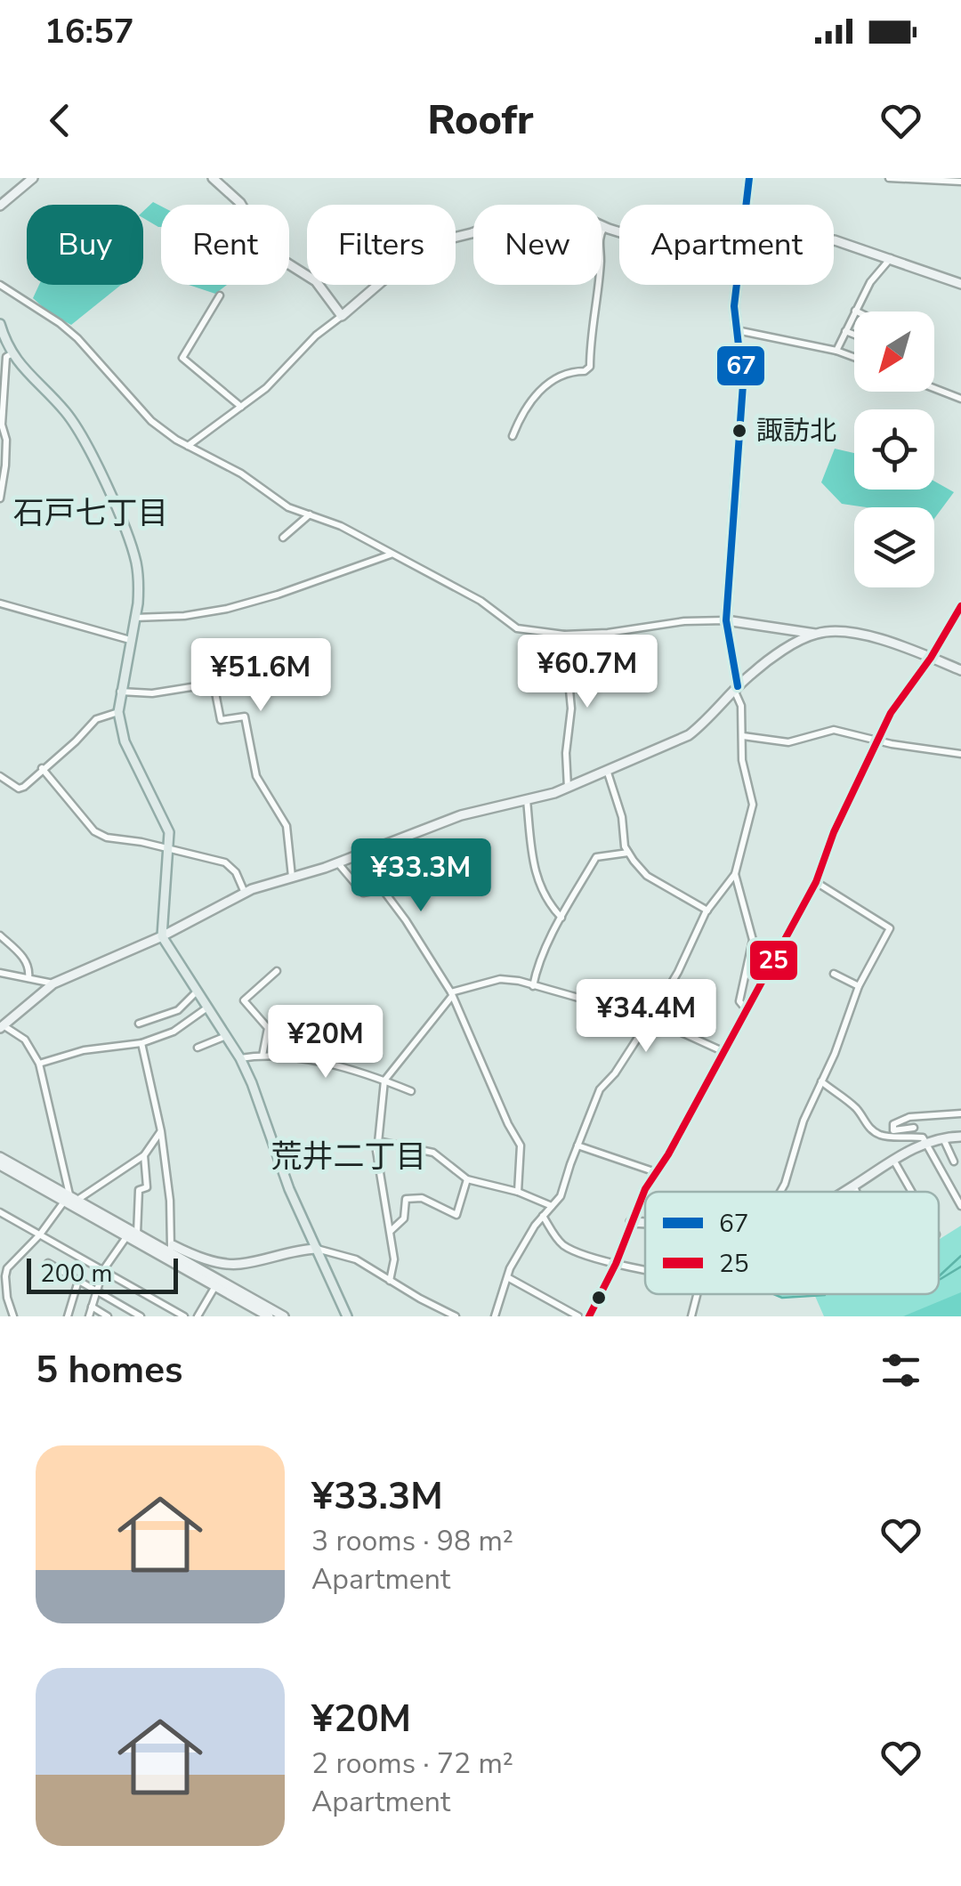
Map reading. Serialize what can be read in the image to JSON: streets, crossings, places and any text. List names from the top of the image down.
{
  "districts": ["石戸七丁目", "荒井二丁目"],
  "places": ["諏訪北"],
  "lines": ["transit line 67", "transit line 25"],
  "legend": ["67", "25"],
  "scale_bar": "200 m",
  "north": "bottom left",
  "page": {
    "status": "16:57",
    "header": "Roofr",
    "chip": [
      "Buy",
      "Rent",
      "Filters",
      "New",
      "Apartment"
    ],
    "price": [
      "¥60.7M",
      "¥51.6M",
      "¥33.3M",
      "¥34.4M",
      "¥20M"
    ],
    "scale": "200 m",
    "heading": "5 homes",
    "list": [
      {
        "name": "¥33.3M",
        "note": "3 rooms · 98 m² · Apartment"
      },
      {
        "name": "¥20M",
        "note": "2 rooms · 72 m² · Apartment"
      }
    ]
  }
}
